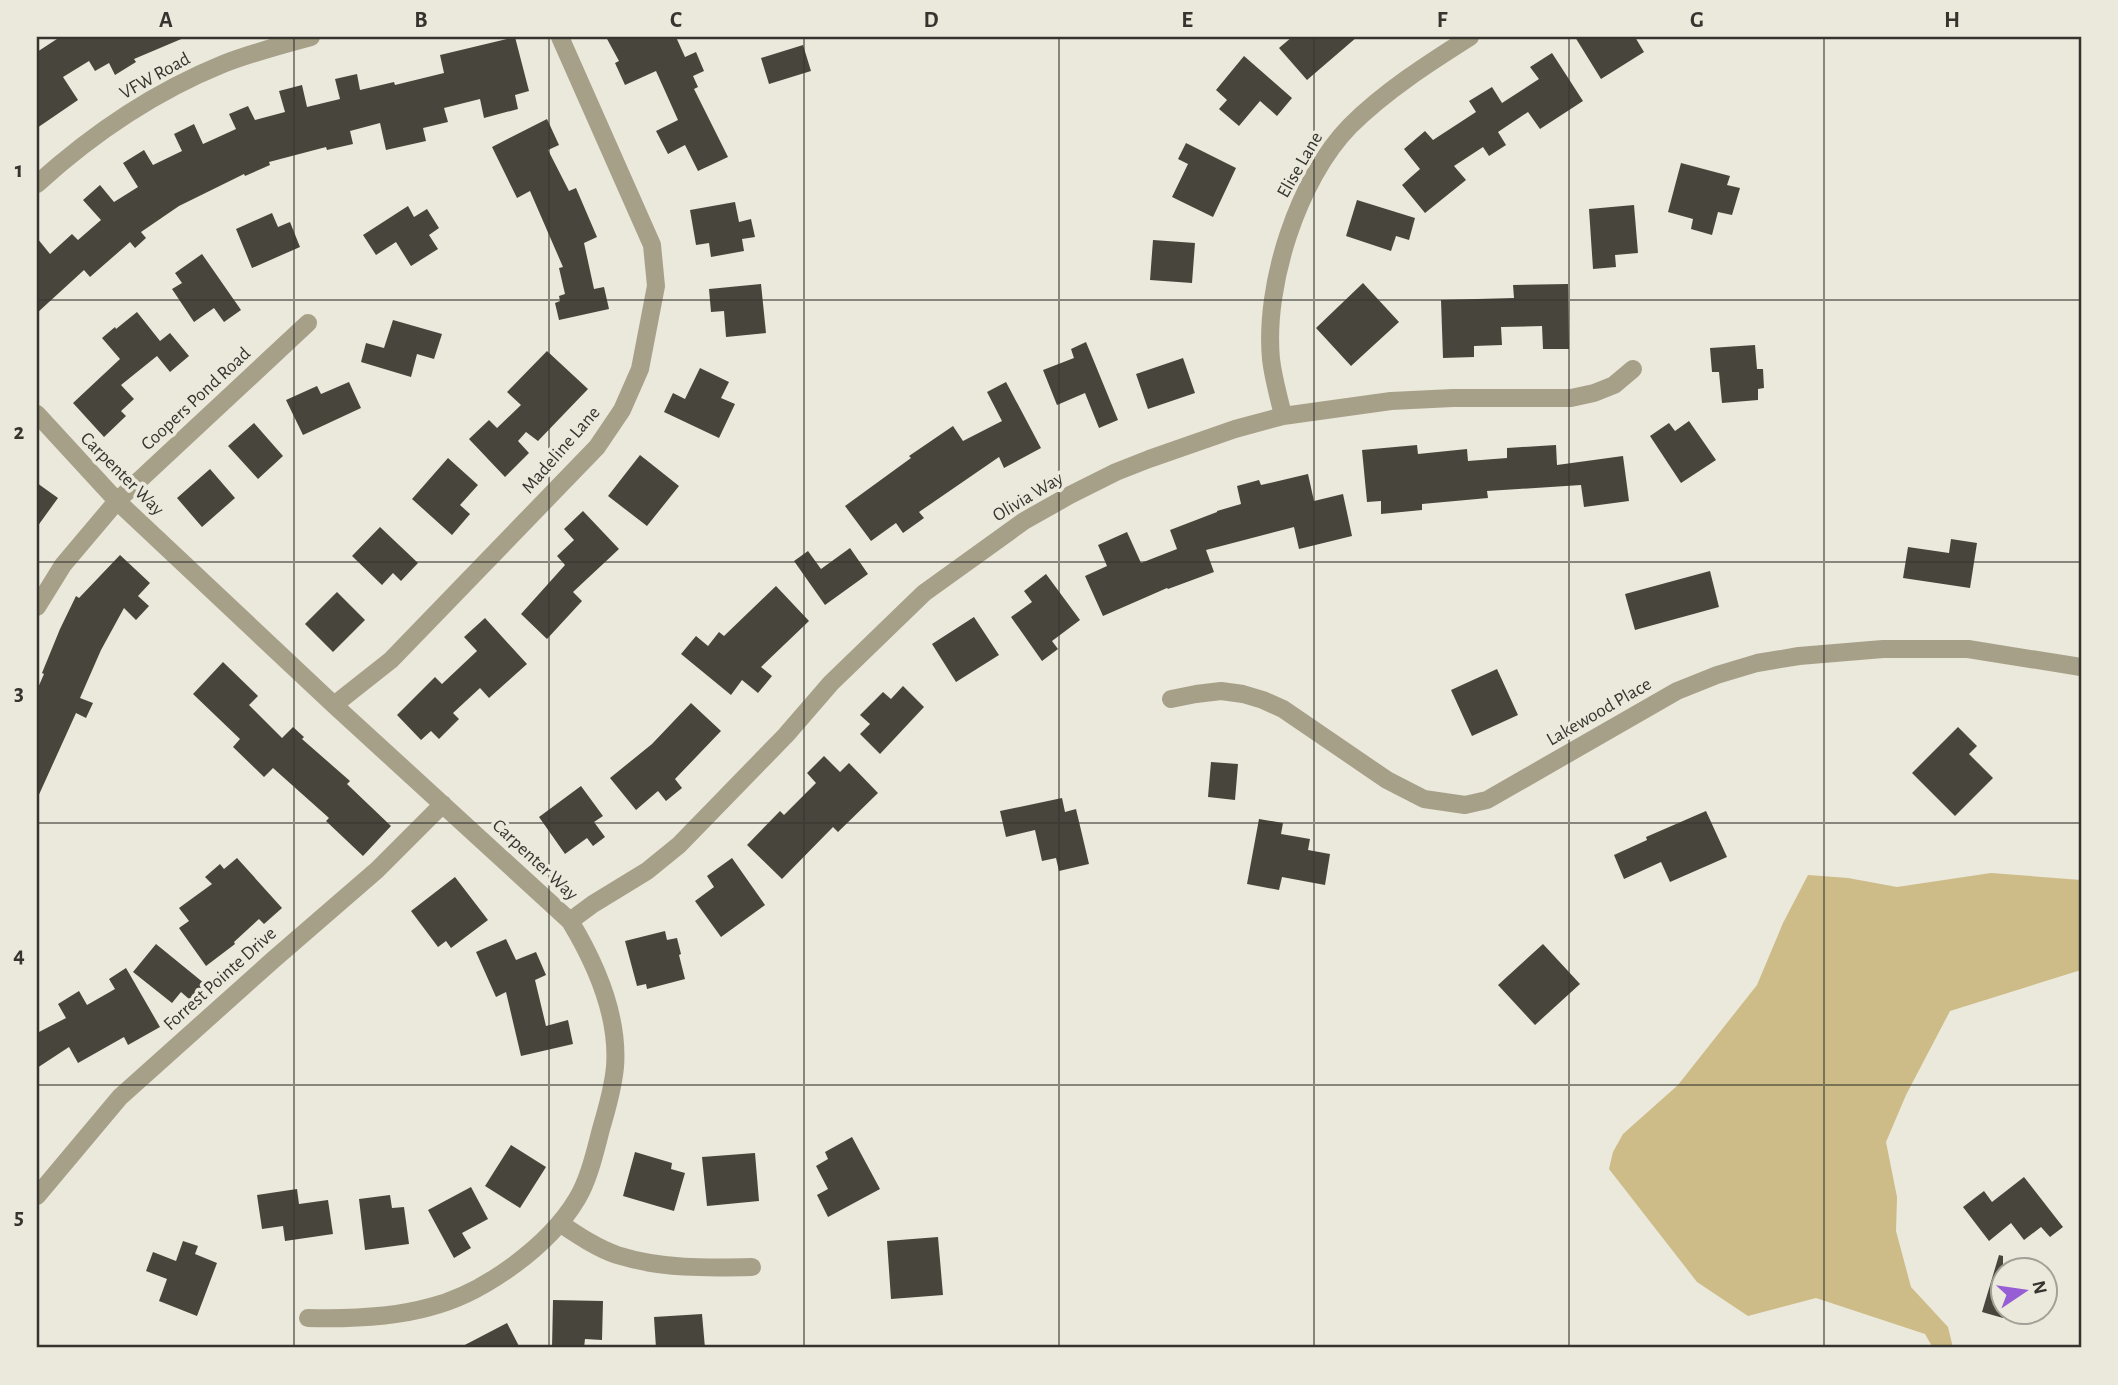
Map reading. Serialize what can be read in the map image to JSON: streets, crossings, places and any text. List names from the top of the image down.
{
  "streets": {
    "street": [
      "VFW Road",
      "Elise Lane",
      "Coopers Pond Road",
      "Madeline Lane",
      "Carpenter Way",
      "Olivia Way",
      "Lakewood Place",
      "Forrest Pointe Drive"
    ]
  },
  "crossings": [
    ["Elise Lane", "Olivia Way"],
    ["Coopers Pond Road", "Carpenter Way"],
    ["Madeline Lane", "Carpenter Way"],
    ["Carpenter Way", "Olivia Way"],
    ["Carpenter Way", "Forrest Pointe Drive"]
  ],
  "north": "right",
  "grid": {
    "columns": [
      "A",
      "B",
      "C",
      "D",
      "E",
      "F",
      "G",
      "H"
    ],
    "rows": [
      "1",
      "2",
      "3",
      "4",
      "5"
    ]
  }
}
